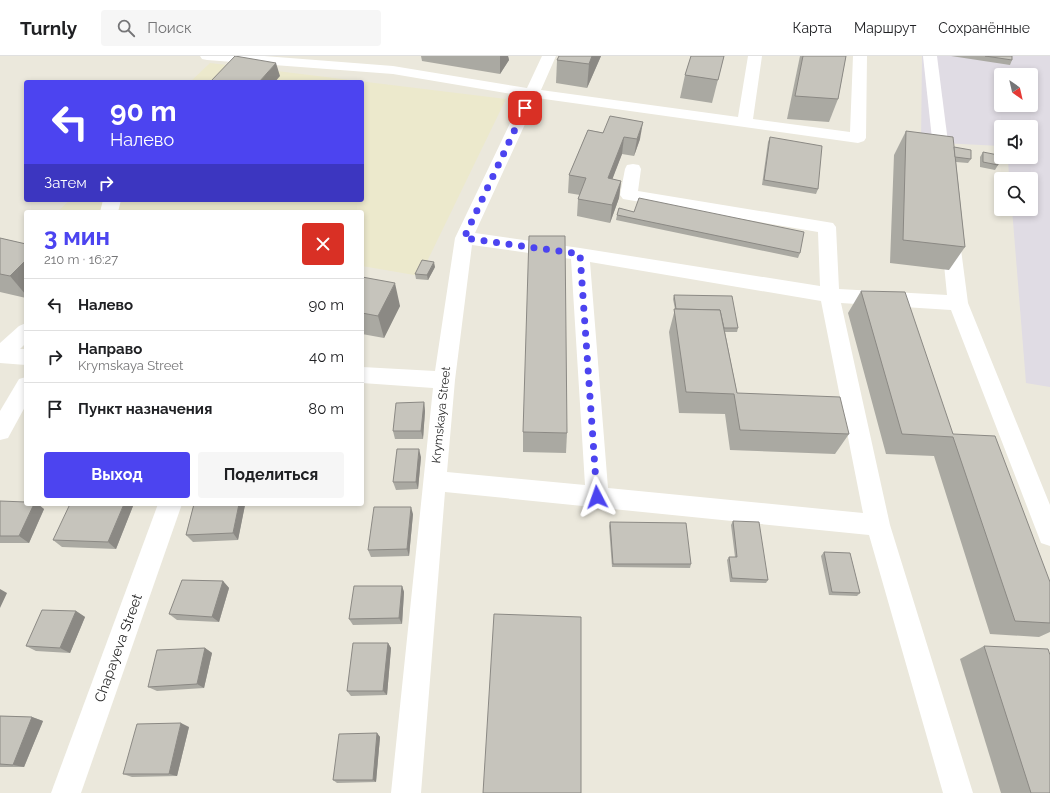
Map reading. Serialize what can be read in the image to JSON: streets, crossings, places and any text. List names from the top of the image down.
{
  "streets": {
    "street": ["Krymskaya Street", "Chapayeva Street"]
  },
  "north": "bottom right",
  "page": {
    "header": "Turnly",
    "search": "Поиск",
    "nav": ["Карта", "Маршрут", "Сохранённые"],
    "turn": ["90 m", "Налево"],
    "then": "Затем",
    "heading": ["3 мин", "210 m · 16:27"],
    "list": [
      {
        "name": "Налево",
        "value": "90 m"
      },
      {
        "name": "Направо",
        "note": "Krymskaya Street",
        "value": "40 m"
      },
      {
        "name": "Пункт назначения",
        "value": "80 m"
      }
    ],
    "buttons": ["Выход", "Поделиться"]
  }
}
